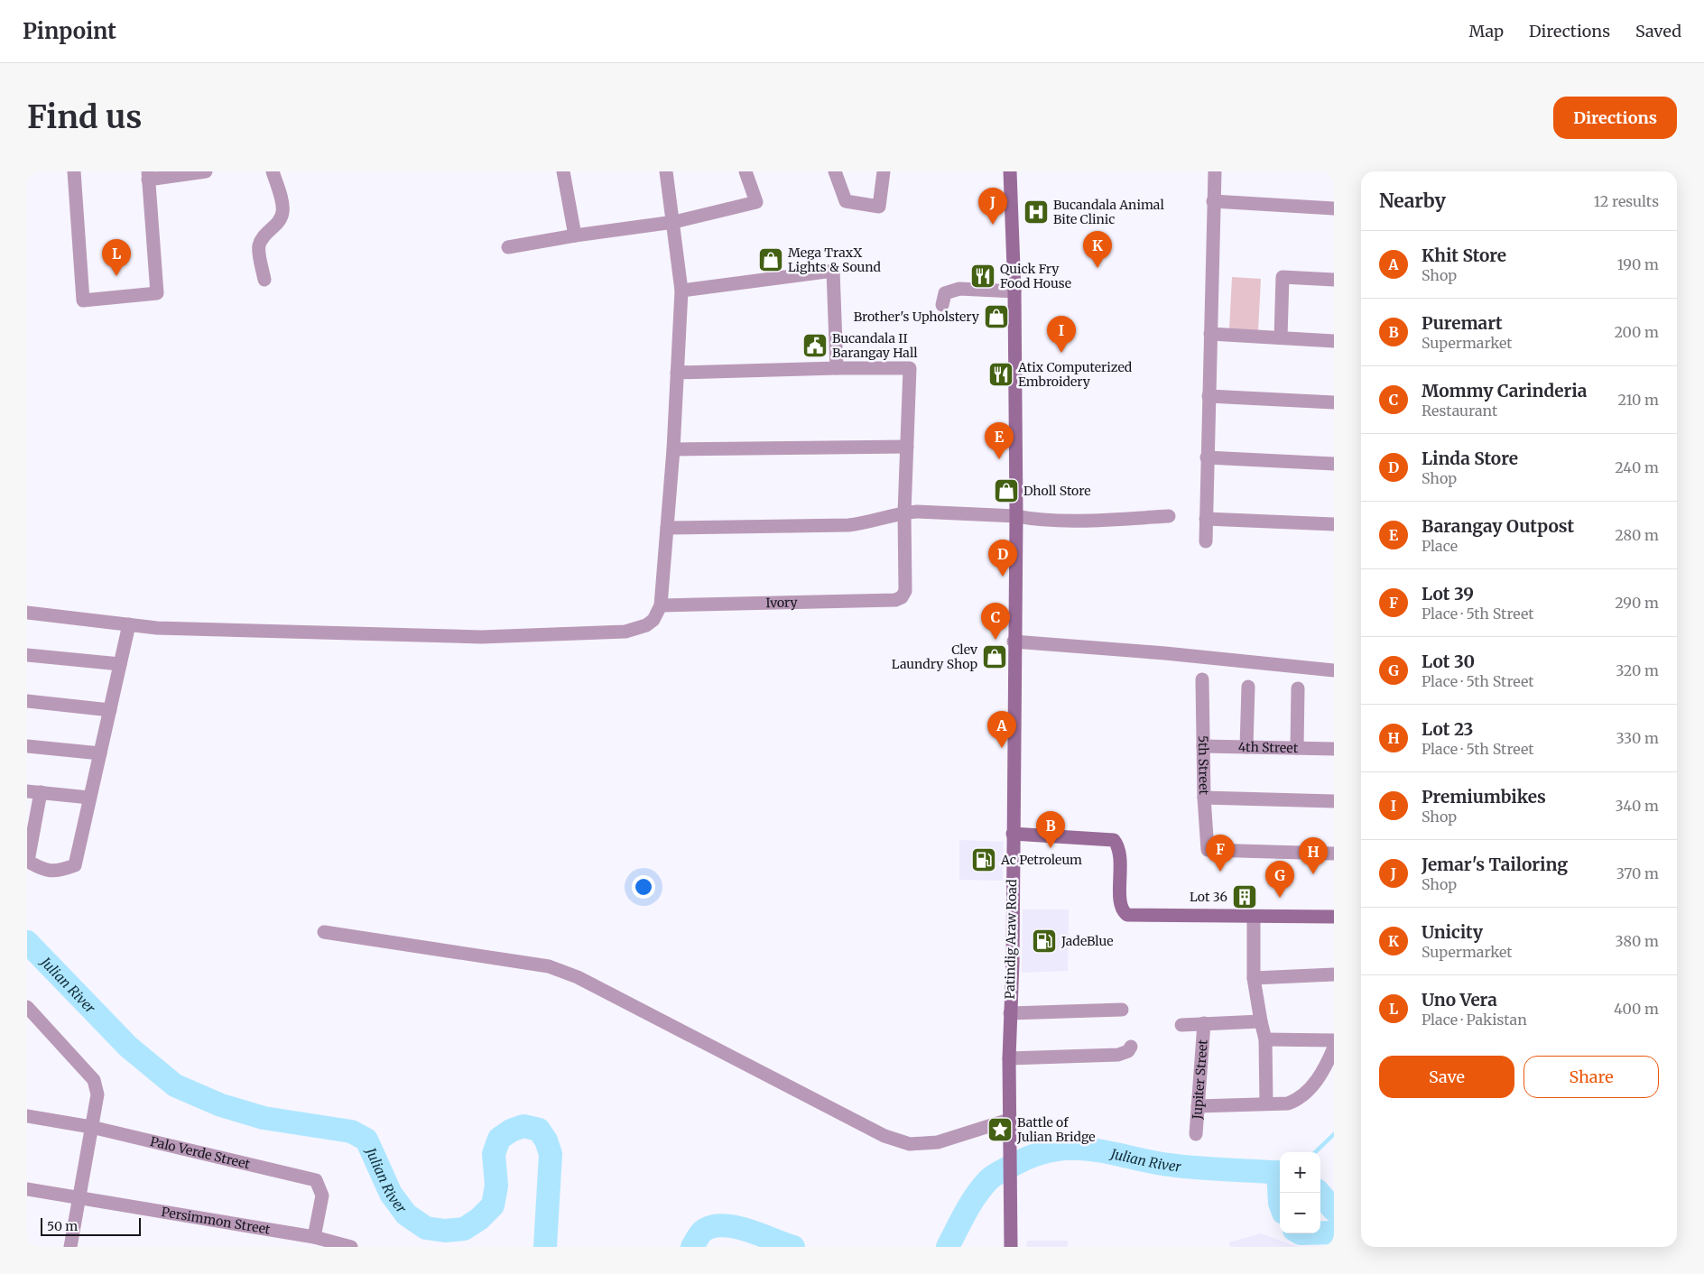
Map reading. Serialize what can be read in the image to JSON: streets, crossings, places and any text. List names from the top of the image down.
{
  "streets": {
    "main road": ["Patindig Araw Road"],
    "street": [
      "Ivory",
      "4th Street",
      "5th Street",
      "Jupiter Street",
      "Palo Verde Street",
      "Persimmon Street"
    ]
  },
  "crossings": [
    ["4th Street", "5th Street"],
    ["Palo Verde Street", "Persimmon Street"]
  ],
  "water": ["Julian River"],
  "places": {
    "hospital": ["Bucandala Animal Bite Clinic"],
    "shop": [
      "Mega TraxX Lights & Sound",
      "Brother's Upholstery",
      "Dholl Store",
      "Clev Laundry Shop"
    ],
    "restaurant": ["Quick Fry Food House", "Atix Computerized Embroidery"],
    "public building": ["Bucandala II Barangay Hall"],
    "fuel station": ["Ac Petroleum", "JadeBlue"],
    "building": ["Lot 36"],
    "place": ["Battle of Julian Bridge"]
  },
  "scale_bar": "50 m",
  "page": {
    "header": "Pinpoint",
    "nav": ["Map", "Directions", "Saved"],
    "buttons": [
      "Directions",
      ["Save", "Share"]
    ],
    "title": "Find us",
    "heading": ["Nearby", "12 results"],
    "pins": [
      "J",
      "K",
      "L",
      "I",
      "E",
      "D",
      "C",
      "A",
      "B",
      "F",
      "H",
      "G"
    ],
    "list": [
      {
        "mark": "A",
        "name": "Khit Store",
        "note": "Shop",
        "value": "190 m"
      },
      {
        "mark": "B",
        "name": "Puremart",
        "note": "Supermarket",
        "value": "200 m"
      },
      {
        "mark": "C",
        "name": "Mommy Carinderia",
        "note": "Restaurant",
        "value": "210 m"
      },
      {
        "mark": "D",
        "name": "Linda Store",
        "note": "Shop",
        "value": "240 m"
      },
      {
        "mark": "E",
        "name": "Barangay Outpost",
        "note": "Place",
        "value": "280 m"
      },
      {
        "mark": "F",
        "name": "Lot 39",
        "note": "Place · 5th Street",
        "value": "290 m"
      },
      {
        "mark": "G",
        "name": "Lot 30",
        "note": "Place · 5th Street",
        "value": "320 m"
      },
      {
        "mark": "H",
        "name": "Lot 23",
        "note": "Place · 5th Street",
        "value": "330 m"
      },
      {
        "mark": "I",
        "name": "Premiumbikes",
        "note": "Shop",
        "value": "340 m"
      },
      {
        "mark": "J",
        "name": "Jemar's Tailoring",
        "note": "Shop",
        "value": "370 m"
      },
      {
        "mark": "K",
        "name": "Unicity",
        "note": "Supermarket",
        "value": "380 m"
      },
      {
        "mark": "L",
        "name": "Uno Vera",
        "note": "Place · Pakistan",
        "value": "400 m"
      }
    ],
    "map_buttons": ["+", "−"],
    "scale": "50 m"
  }
}
